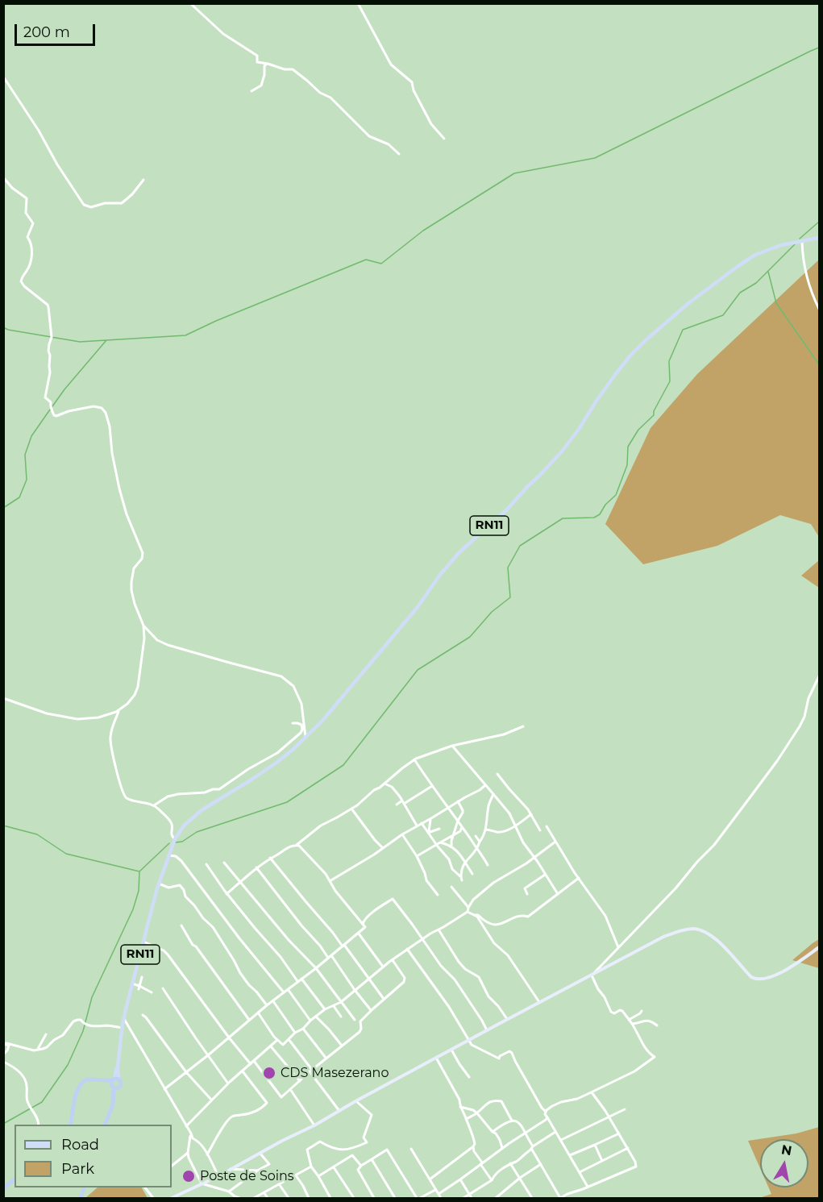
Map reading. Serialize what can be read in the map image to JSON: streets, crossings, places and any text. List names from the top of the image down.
{
  "streets": {
    "main road": ["RN11"]
  },
  "places": ["CDS Masezerano", "Poste de Soins"],
  "legend": ["Road", "Park"],
  "scale_bar": "200 m",
  "north": "top"
}
